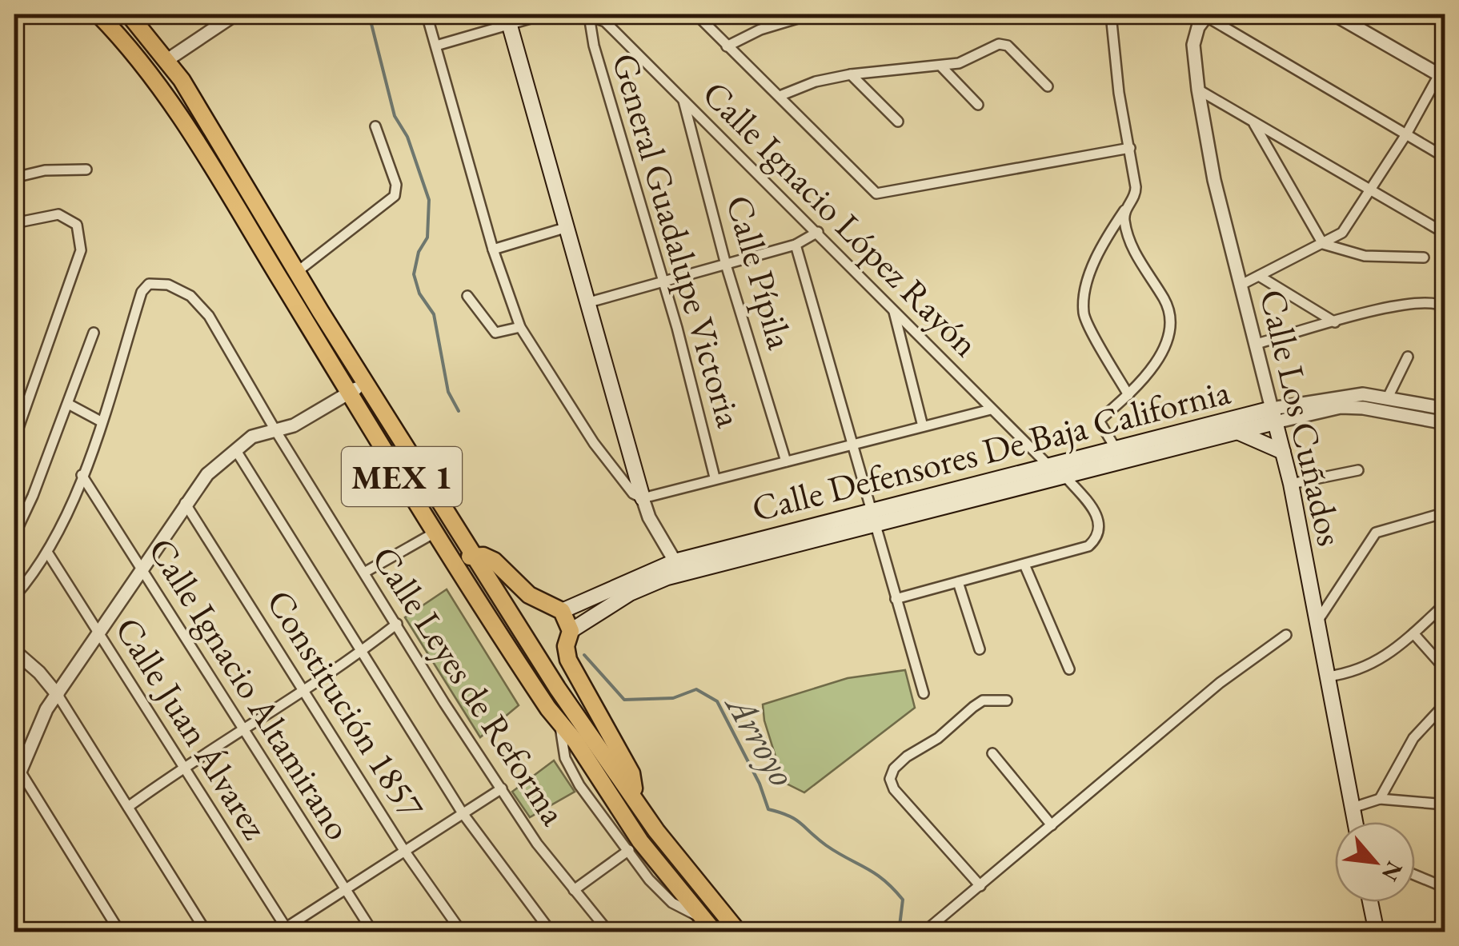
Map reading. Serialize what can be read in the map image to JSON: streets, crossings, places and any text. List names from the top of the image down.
{
  "streets": {
    "highway": ["MEX 1"],
    "main road": ["Calle Los Cuñados", "Calle Defensores De Baja California"],
    "street": [
      "Calle Ignacio López Rayón",
      "General Guadalupe Victoria",
      "Calle Pípila",
      "Calle Leyes de Reforma",
      "Calle Ignacio Altamirano",
      "Constitución 1857",
      "Calle Juan Álvarez"
    ]
  },
  "crossings": [
    ["Calle Ignacio López Rayón", "General Guadalupe Victoria"],
    ["Calle Ignacio López Rayón", "Calle Pípila"],
    ["Calle Ignacio López Rayón", "Calle Defensores De Baja California"],
    ["Calle Los Cuñados", "Calle Defensores De Baja California"]
  ],
  "water": ["Arroyo"],
  "north": "bottom right"
}
